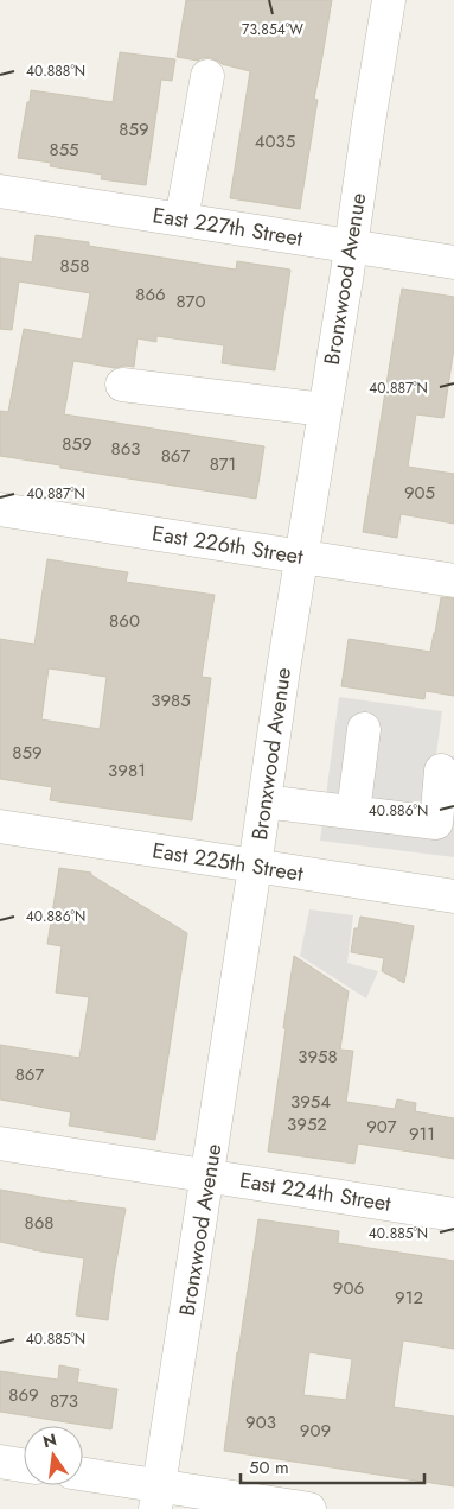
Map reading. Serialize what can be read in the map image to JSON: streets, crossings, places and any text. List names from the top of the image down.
{
  "streets": {
    "street": [
      "East 227th Street",
      "Bronxwood Avenue",
      "East 226th Street",
      "East 225th Street",
      "East 224th Street"
    ]
  },
  "crossings": [
    ["East 227th Street", "Bronxwood Avenue"],
    ["Bronxwood Avenue", "East 226th Street"],
    ["Bronxwood Avenue", "East 225th Street"],
    ["Bronxwood Avenue", "East 224th Street"]
  ],
  "house_numbers": [
    "859",
    "4035",
    "855",
    "858",
    "866",
    "870",
    "859",
    "863",
    "867",
    "871",
    "905",
    "860",
    "3985",
    "859",
    "3981",
    "3958",
    "867",
    "3954",
    "3952",
    "907",
    "911",
    "868",
    "906",
    "912",
    "869",
    "873",
    "903",
    "909"
  ],
  "scale_bar": "50 m",
  "north": "top",
  "coordinates": [
    "73.854°W",
    "40.888°N",
    "40.887°N",
    "40.886°N",
    "40.885°N"
  ]
}
